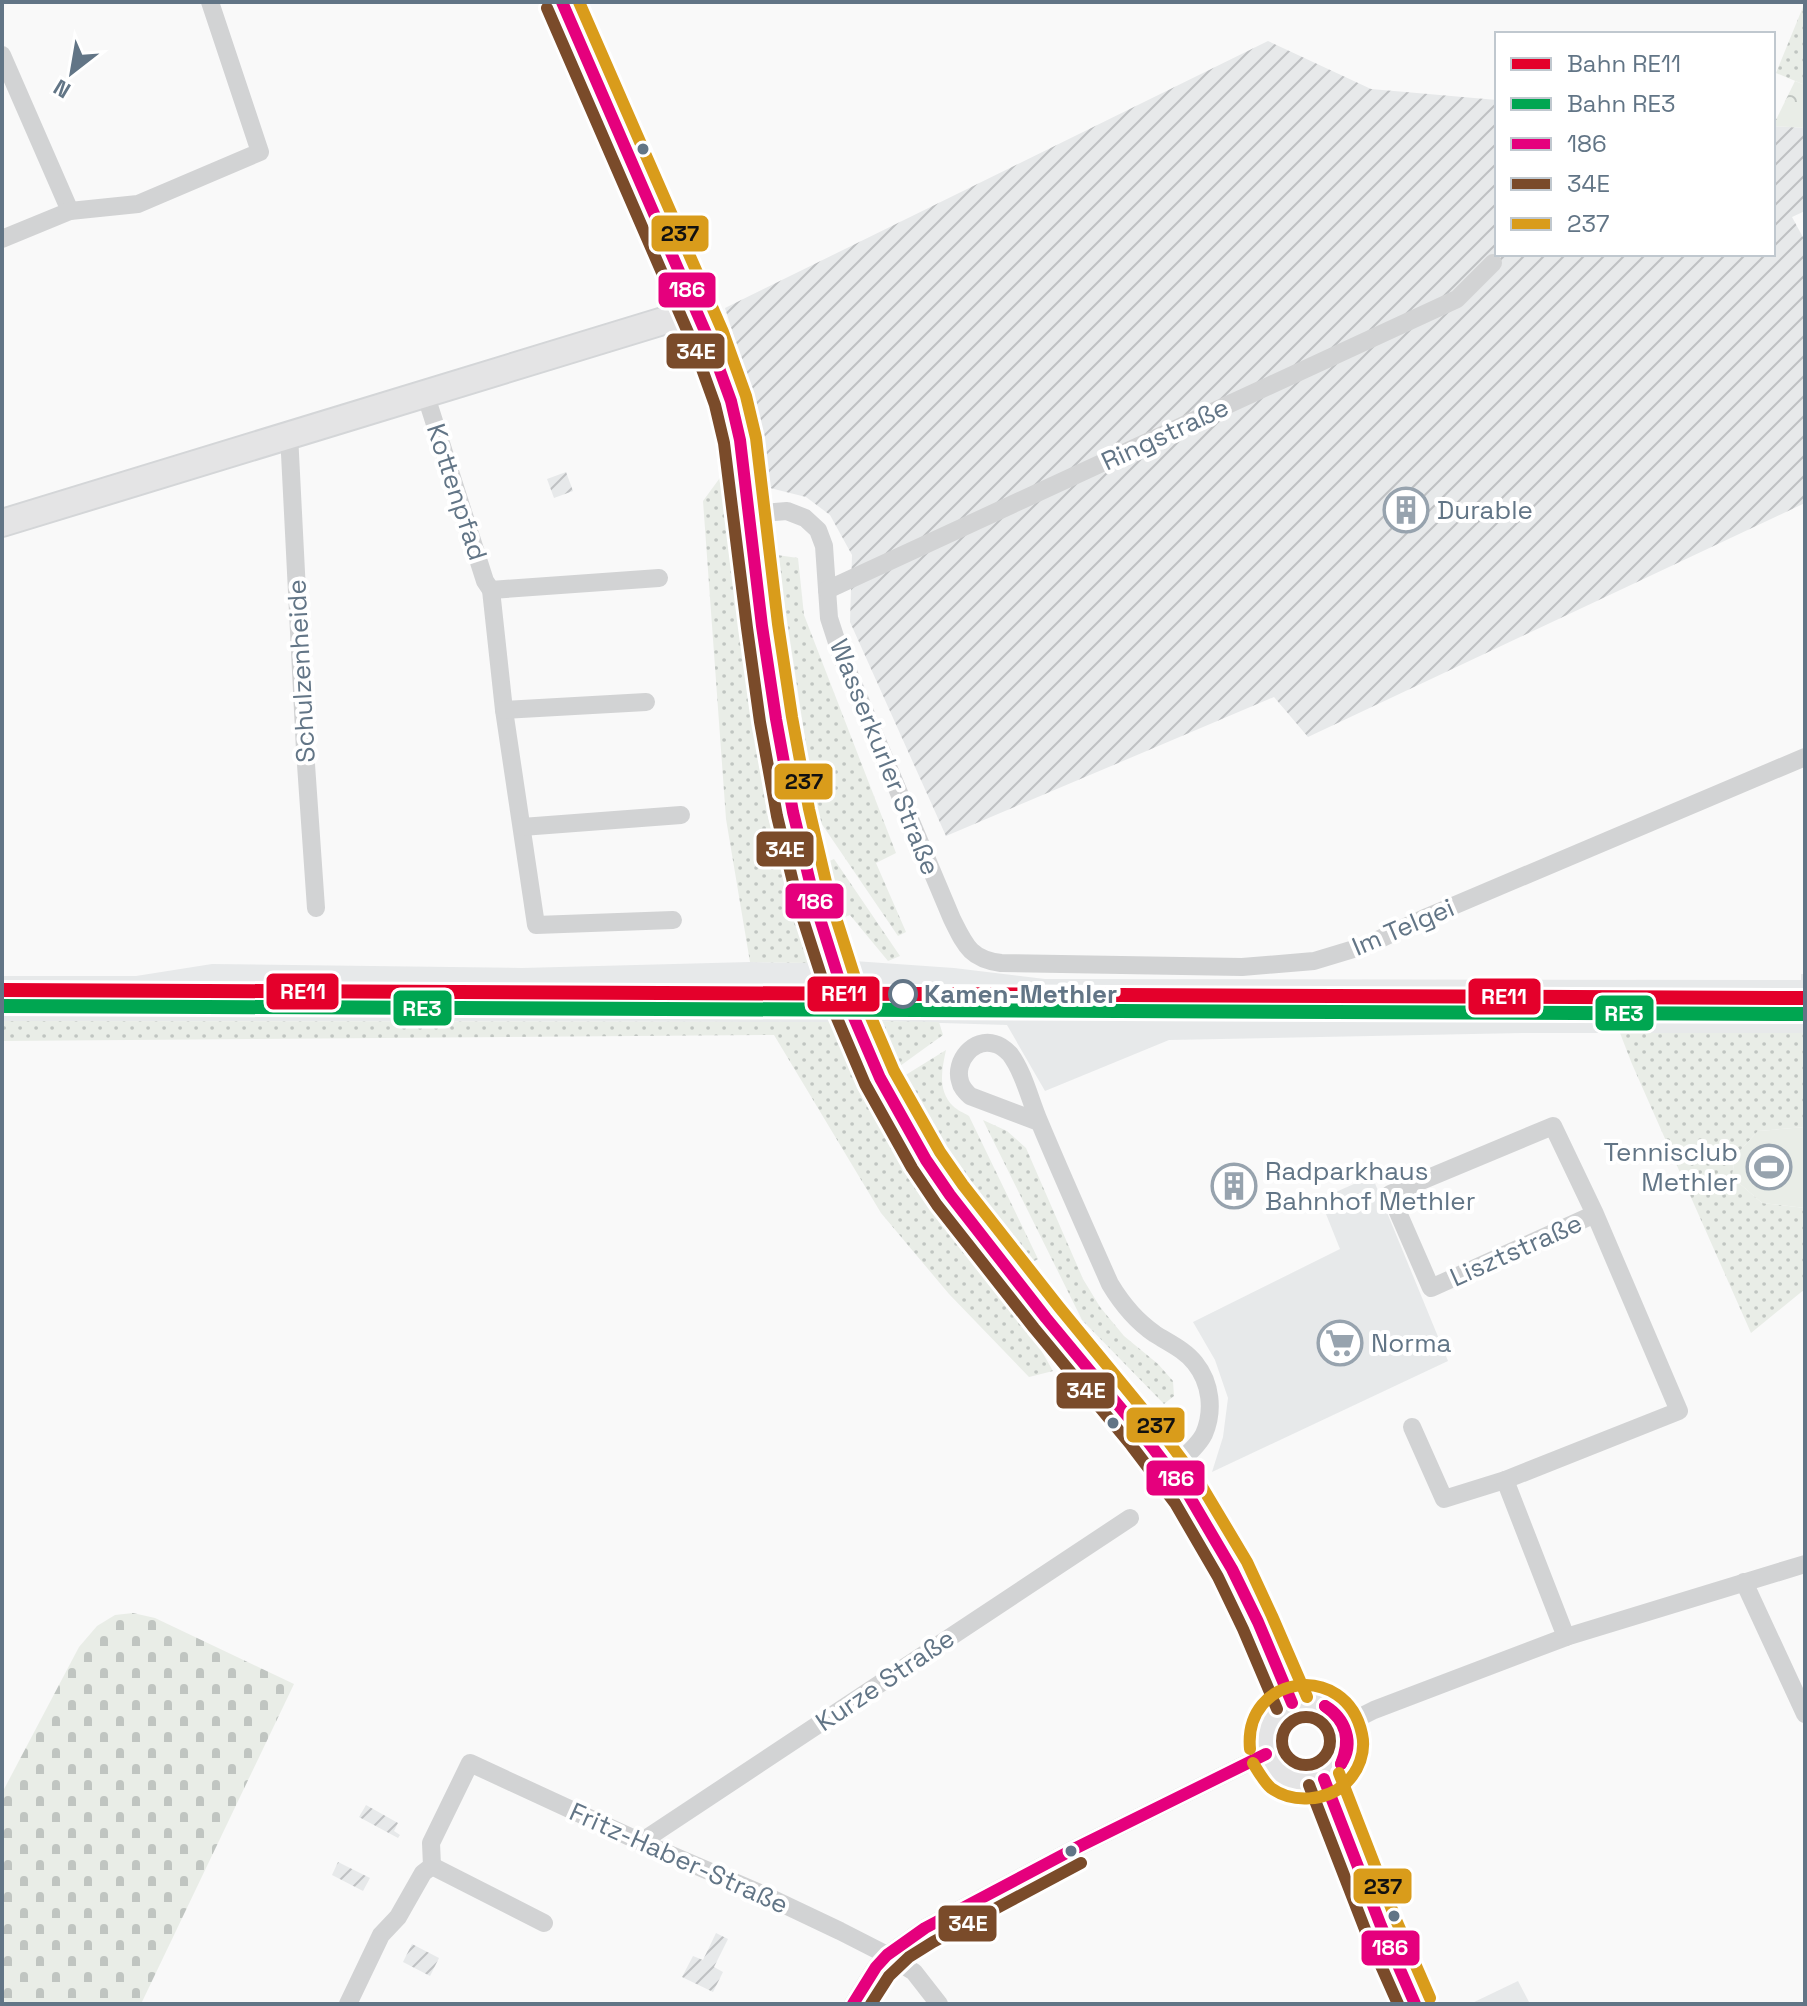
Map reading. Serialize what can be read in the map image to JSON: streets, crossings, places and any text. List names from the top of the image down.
{
  "streets": {
    "street": [
      "Ringstraße",
      "Kottenpfad",
      "Schulzenheide",
      "Wasserkurler Straße",
      "Im Telgei",
      "Lisztstraße",
      "Kurze Straße",
      "Fritz-Haber-Straße"
    ]
  },
  "crossings": [
    ["Ringstraße", "Wasserkurler Straße"],
    ["Wasserkurler Straße", "Im Telgei"],
    ["Kurze Straße", "Fritz-Haber-Straße"]
  ],
  "places": {
    "building": ["Durable", "Radparkhaus Bahnhof Methler"],
    "other": ["Kamen-Methler"],
    "sports": ["Tennisclub Methler"],
    "supermarket": ["Norma"]
  },
  "lines": [
    "transit line 186",
    "transit line 237",
    "transit line 34E",
    "rail line RE11",
    "rail line RE3"
  ],
  "legend": [
    "Bahn RE11",
    "Bahn RE3",
    "186",
    "34E",
    "237"
  ],
  "north": "bottom left"
}
